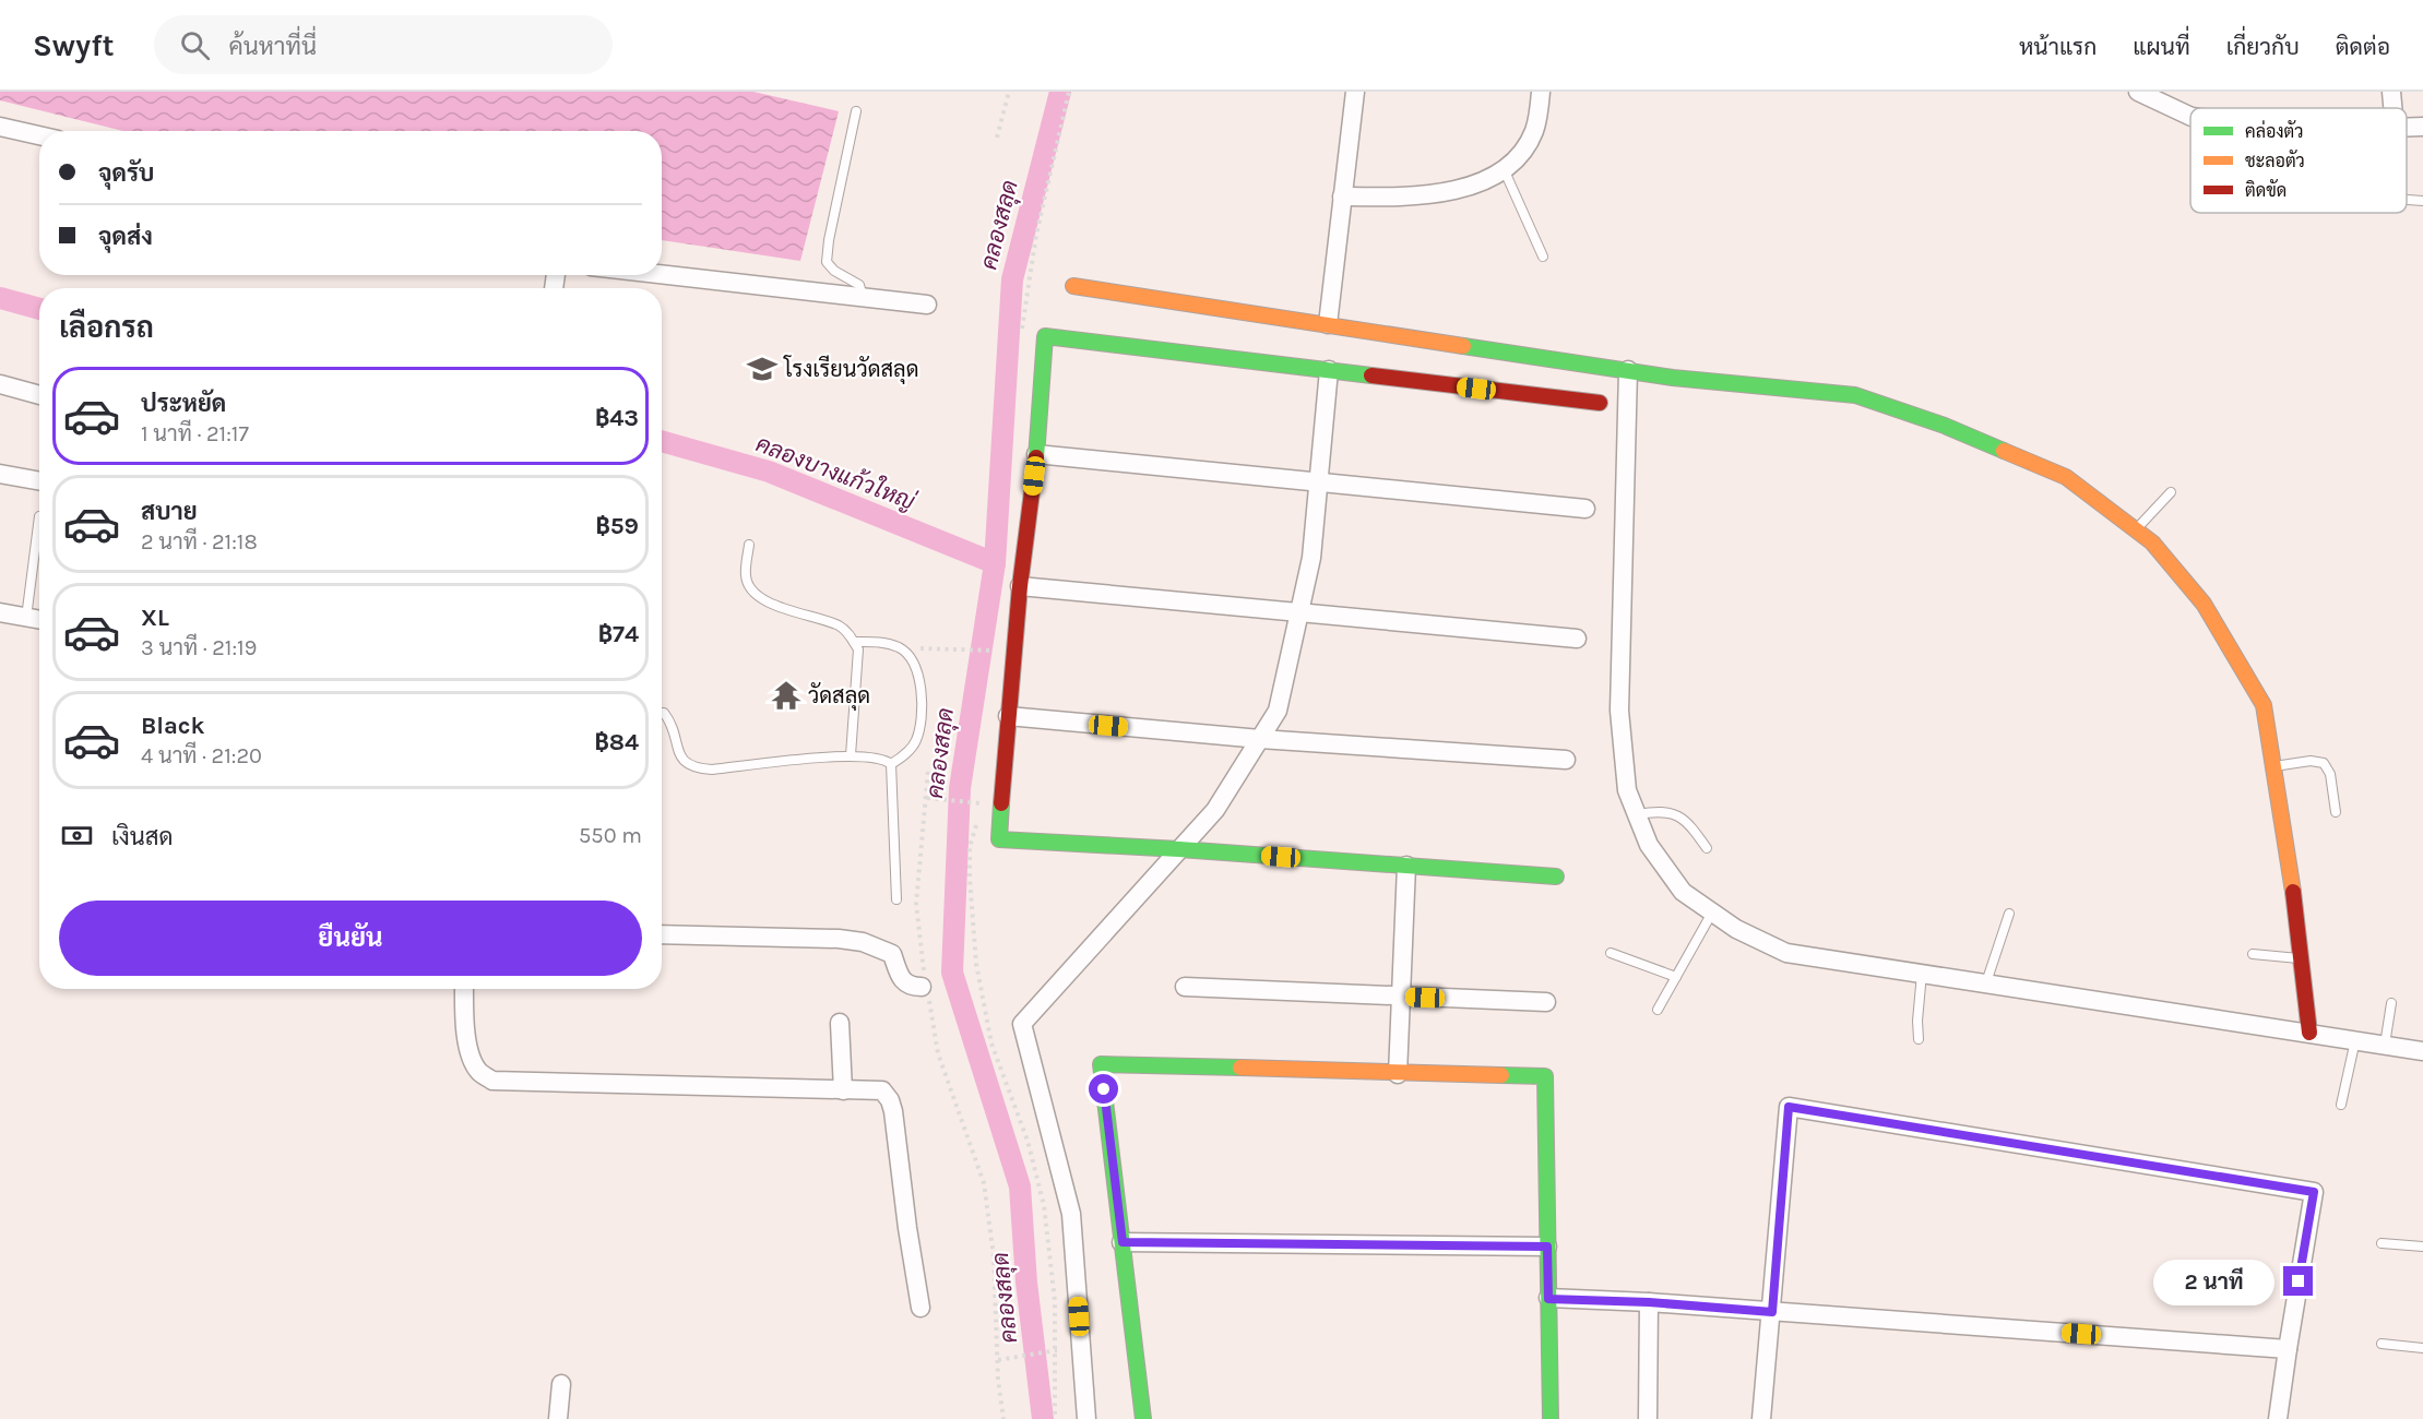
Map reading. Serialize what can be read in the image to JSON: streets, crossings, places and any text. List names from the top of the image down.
{
  "water": ["คลองสลุด", "คลองบางแก้วใหญ่"],
  "places": {
    "school or university": ["โรงเรียนวัดสลุด"],
    "temple": ["วัดสลุด"]
  },
  "legend": ["คล่องตัว", "ชะลอตัว", "ติดขัด"],
  "page": {
    "header": "Swyft",
    "search": "ค้นหาที่นี่",
    "nav": [
      "หน้าแรก",
      "แผนที่",
      "เกี่ยวกับ",
      "ติดต่อ"
    ],
    "banner": ["จุดรับ", "จุดส่ง"],
    "heading": "เลือกรถ",
    "list": [
      {
        "name": "ประหยัด",
        "note": "1 นาที · 21:17",
        "value": "฿43"
      },
      {
        "name": "สบาย",
        "note": "2 นาที · 21:18",
        "value": "฿59"
      },
      {
        "name": "XL",
        "note": "3 นาที · 21:19",
        "value": "฿74"
      },
      {
        "name": "Black",
        "note": "4 นาที · 21:20",
        "value": "฿84"
      }
    ],
    "pay": ["เงินสด", "550 m"],
    "buttons": "ยืนยัน",
    "bubble": "2 นาที"
  }
}
